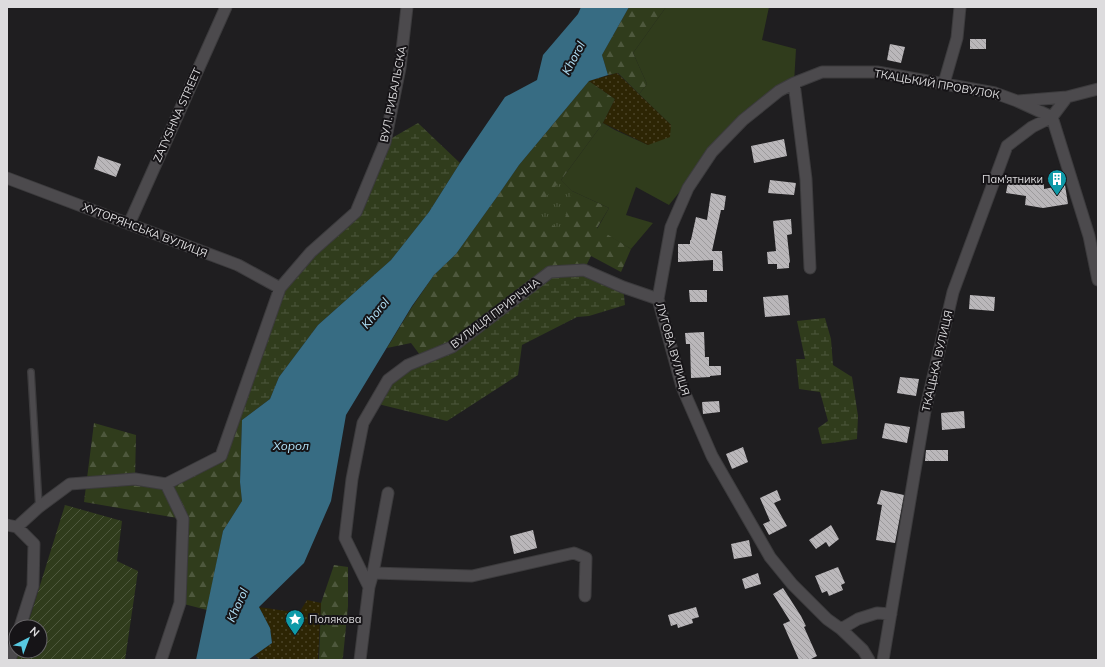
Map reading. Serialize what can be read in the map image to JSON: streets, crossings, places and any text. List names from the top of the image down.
{
  "streets": {
    "street": [
      "ТКАЦЬКИЙ ПРОВУЛОК",
      "ВУЛ. РИБАЛЬСКА",
      "ZATYSHNA STREET",
      "ХУТОРЯНСЬКА ВУЛИЦЯ",
      "ВУЛИЦЯ ПРИРІЧНА",
      "ЛУГОВА ВУЛИЦЯ",
      "ТКАЦЬКА ВУЛИЦЯ"
    ]
  },
  "crossings": [
    ["ТКАЦЬКИЙ ПРОВУЛОК", "ЛУГОВА ВУЛИЦЯ"],
    ["ТКАЦЬКИЙ ПРОВУЛОК", "ТКАЦЬКА ВУЛИЦЯ"],
    ["ВУЛ. РИБАЛЬСКА", "ХУТОРЯНСЬКА ВУЛИЦЯ"],
    ["ZATYSHNA STREET", "ХУТОРЯНСЬКА ВУЛИЦЯ"],
    ["ВУЛИЦЯ ПРИРІЧНА", "ЛУГОВА ВУЛИЦЯ"]
  ],
  "water": ["Khorol", "Хорол"],
  "places": {
    "building": ["Пам'ятники"],
    "place": ["Полякова"]
  },
  "north": "top right"
}
